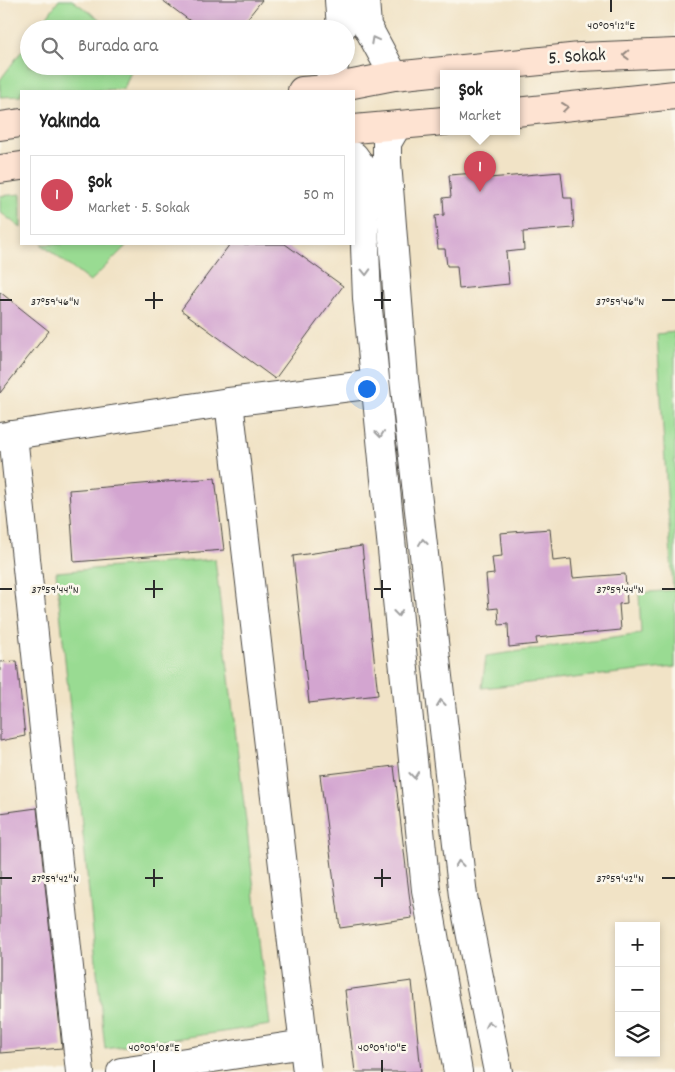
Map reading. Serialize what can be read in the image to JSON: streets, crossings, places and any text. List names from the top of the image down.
{
  "streets": {
    "street": ["5. Sokak"]
  },
  "page": {
    "search": "Burada ara",
    "popup": ["Şok", "Market"],
    "heading": "Yakında",
    "pins": "1",
    "list": [
      {
        "mark": "1",
        "name": "Şok",
        "note": "Market · 5. Sokak",
        "value": "50 m"
      }
    ],
    "map_buttons": ["+", "−"]
  },
  "coordinates": [
    "40°09'12\"E",
    "37°59'46\"N",
    "37°59'44\"N",
    "37°59'42\"N",
    "40°09'08\"E",
    "40°09'10\"E"
  ]
}
